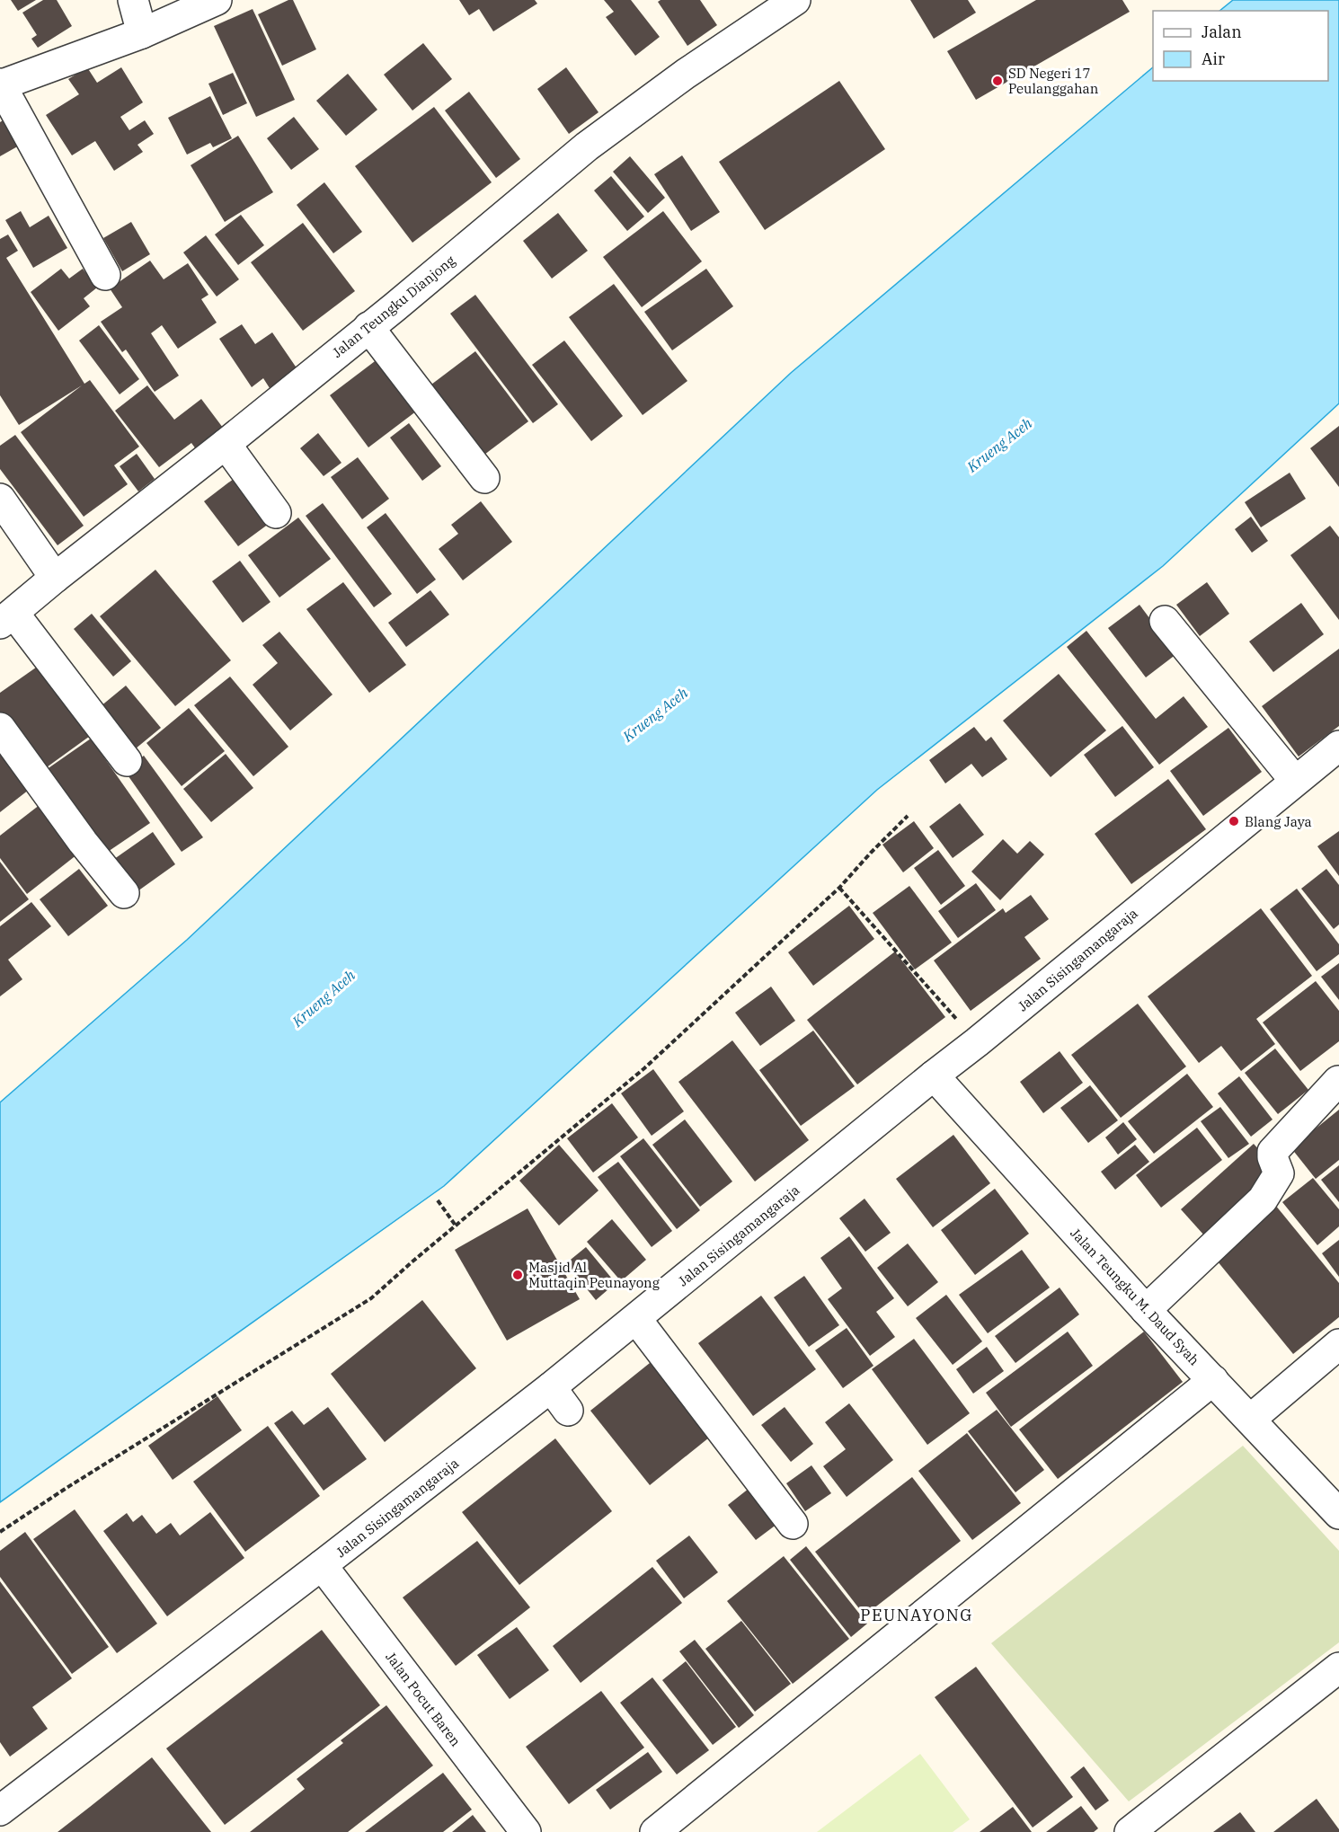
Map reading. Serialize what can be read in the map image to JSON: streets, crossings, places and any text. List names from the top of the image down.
{
  "streets": {
    "street": [
      "Jalan Teungku Dianjong",
      "Jalan Sisingamangaraja",
      "Jalan Teungku M. Daud Syah",
      "Jalan Pocut Baren"
    ]
  },
  "crossings": [
    ["Jalan Sisingamangaraja", "Jalan Teungku M. Daud Syah"],
    ["Jalan Sisingamangaraja", "Jalan Pocut Baren"]
  ],
  "districts": ["PEUNAYONG"],
  "water": ["Krueng Aceh"],
  "places": ["SD Negeri 17 Peulanggahan", "Blang Jaya", "Masjid Al Muttaqin Peunayong"],
  "legend": ["Jalan", "Air"]
}
